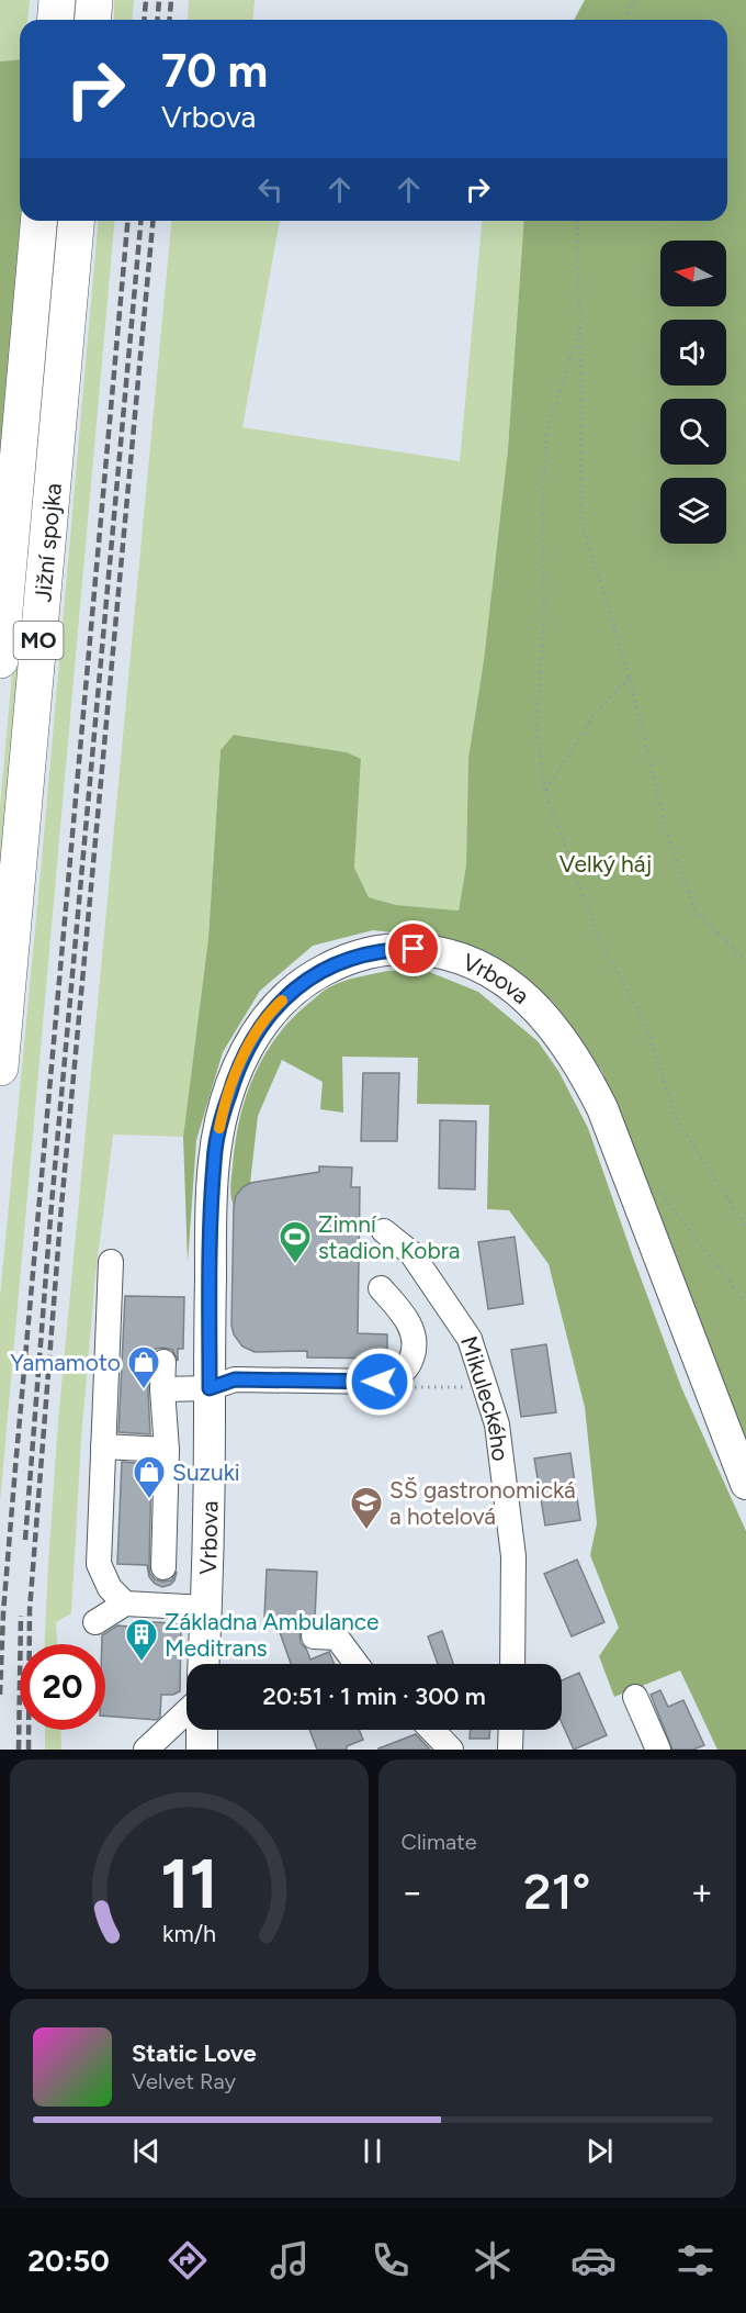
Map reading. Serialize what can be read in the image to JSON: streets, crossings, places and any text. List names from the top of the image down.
{
  "streets": {
    "highway": ["Jižní spojka", "MO"],
    "main road": ["Vrbova"],
    "street": ["Mikuleckého"]
  },
  "parks": ["Velký háj"],
  "places": {
    "sports": ["Zimní stadion Kobra"],
    "shop": ["Yamamoto", "Suzuki"],
    "school or university": ["SŠ gastronomická a hotelová"],
    "building": ["Základna Ambulance Meditrans"]
  },
  "north": "left",
  "page": {
    "turn": ["70 m", "Vrbova"],
    "limit": "20",
    "trip": "20:51 · 1 min · 300 m",
    "tile": "Climate",
    "heat": ["−", "21°", "+"],
    "song": ["Static Love", "Velvet Ray"],
    "tabs": "20:50",
    "gauge": ["11", "km/h"]
  }
}
